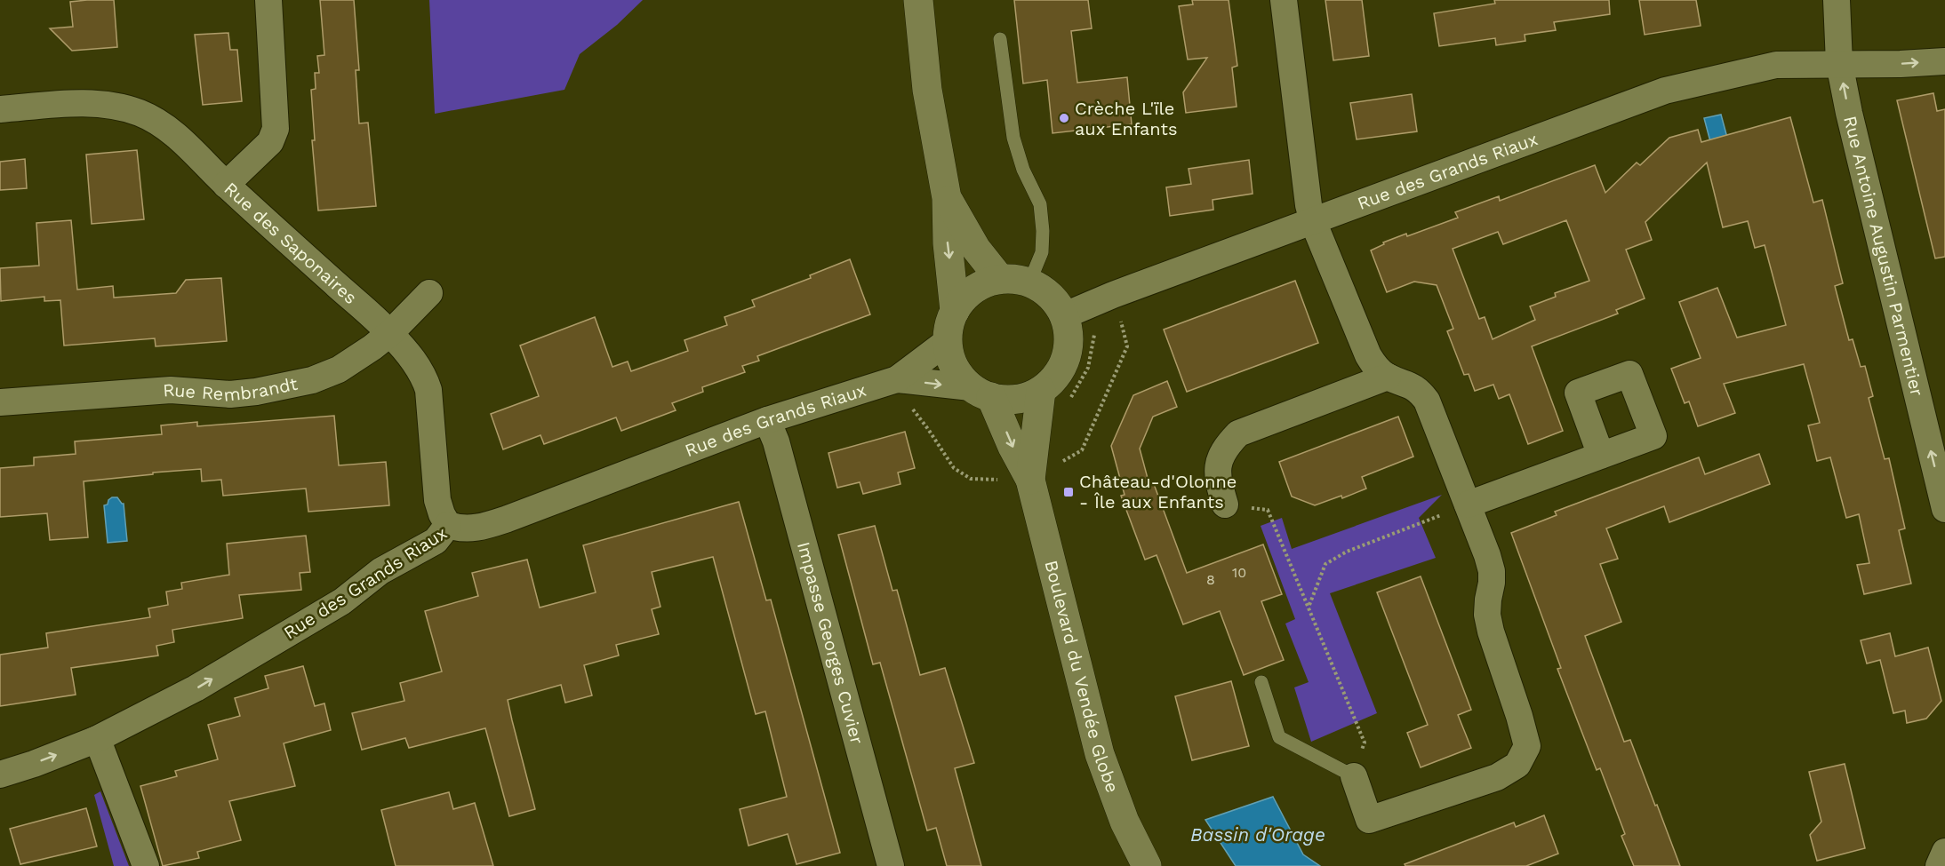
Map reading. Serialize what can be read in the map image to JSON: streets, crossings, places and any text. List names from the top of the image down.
{
  "streets": {
    "main road": ["Boulevard du Vendée Globe"],
    "street": [
      "Rue des Grands Riaux",
      "Rue des Saponaires",
      "Rue Antoine Augustin Parmentier",
      "Rue Rembrandt",
      "Impasse Georges Cuvier"
    ]
  },
  "crossings": [
    ["Rue des Grands Riaux", "Rue des Saponaires"],
    ["Rue des Grands Riaux", "Rue Antoine Augustin Parmentier"],
    ["Rue des Grands Riaux", "Impasse Georges Cuvier"],
    ["Rue des Grands Riaux", "Boulevard du Vendée Globe"],
    ["Rue des Saponaires", "Rue Rembrandt"]
  ],
  "one_way": ["Rue Antoine Augustin Parmentier"],
  "water": ["Bassin d'Orage"],
  "places": {
    "other": ["Crèche L'ïle aux Enfants"],
    "transit": ["Château-d'Olonne - Île aux Enfants"]
  },
  "house_numbers": ["10", "8"]
}
